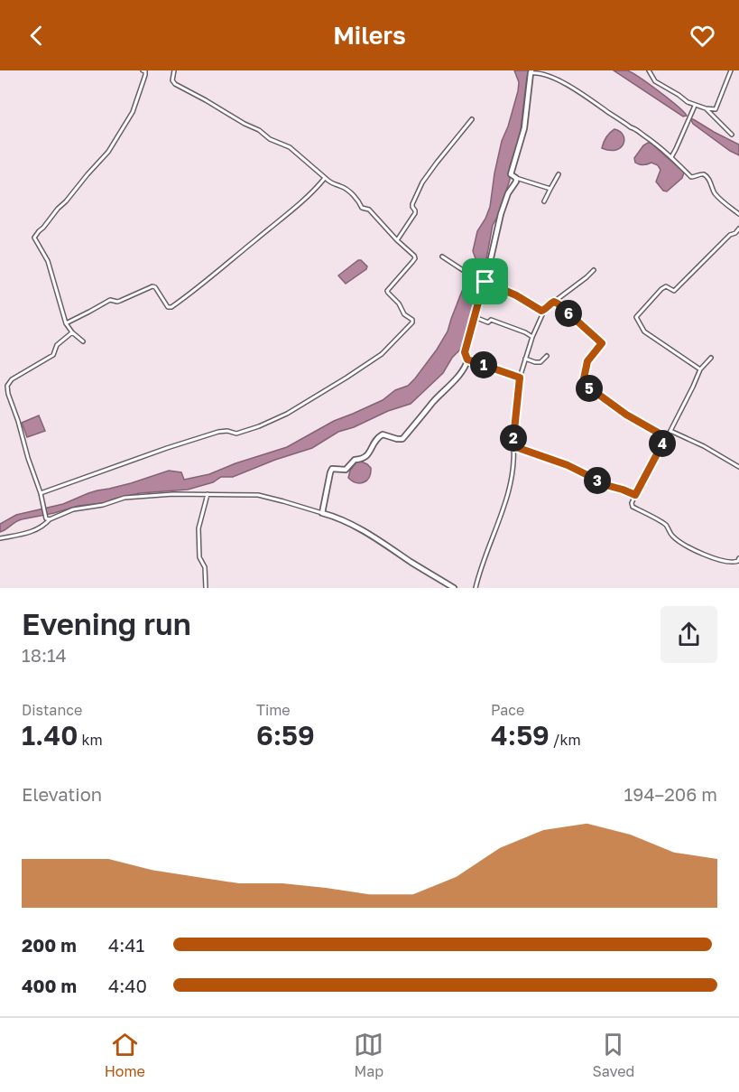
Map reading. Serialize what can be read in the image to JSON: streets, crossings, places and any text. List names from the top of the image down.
{
  "page": {
    "header": "Milers",
    "pins": [
      "6",
      "1",
      "5",
      "2",
      "4",
      "3"
    ],
    "heading": ["Evening run", "18:14"],
    "stats": [
      ["Distance", "1.40 km"],
      ["Time", "6:59"],
      ["Pace", "4:59 /km"]
    ],
    "chart": ["Elevation", "194–206 m"],
    "list": [
      {
        "name": "200 m",
        "note": "4:41"
      },
      {
        "name": "400 m",
        "note": "4:40"
      }
    ],
    "tabs": ["Home", "Map", "Saved"]
  }
}
